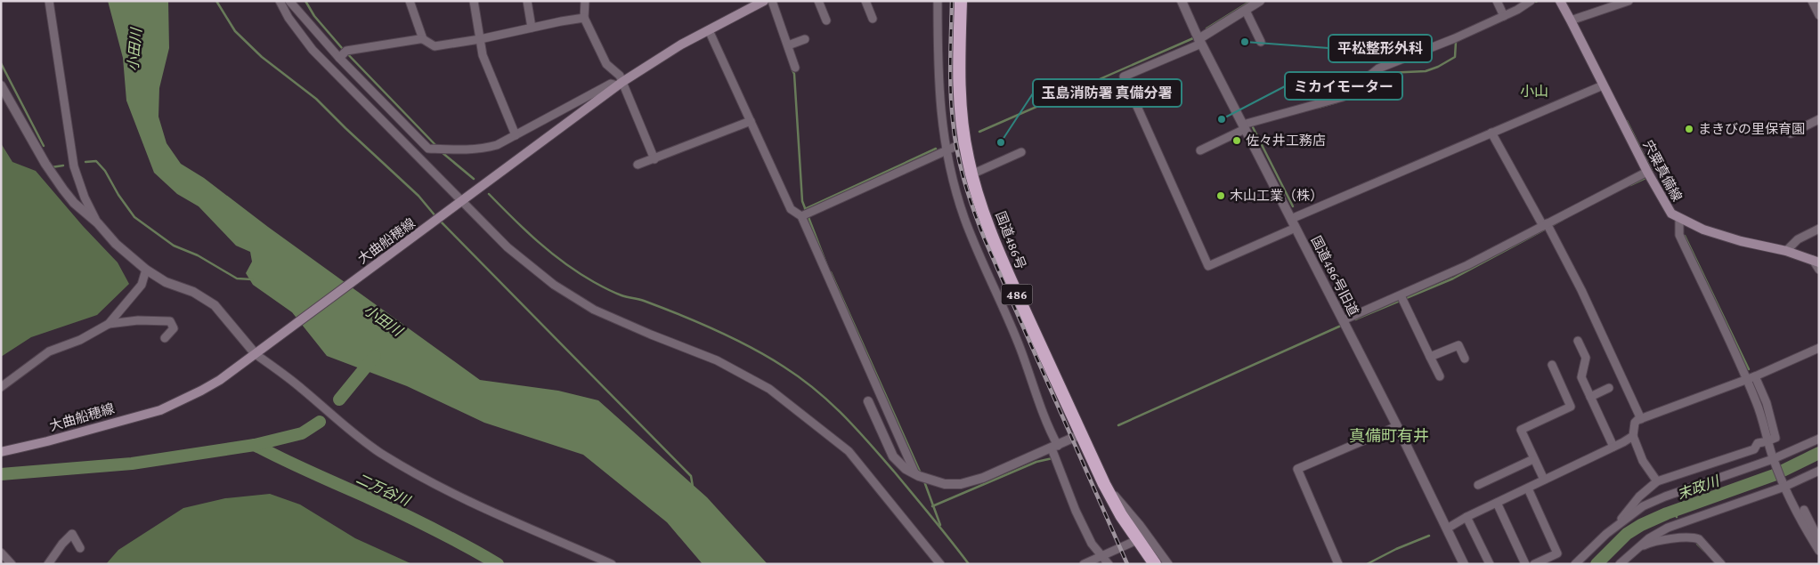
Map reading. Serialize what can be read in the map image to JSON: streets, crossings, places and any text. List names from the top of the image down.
{
  "streets": {
    "highway": ["国道486号", "486"],
    "main road": ["宍粟真備線", "大曲船穂線"],
    "street": ["国道486号旧道"]
  },
  "districts": ["小山", "真備町有井"],
  "water": ["小田川", "末政川", "二万谷川"],
  "places": [
    "平松整形外科",
    "ミカイモーター",
    "まきびの里保育園",
    "佐々井工務店",
    "玉島消防署 真備分署",
    "木山工業（株）"
  ]
}
